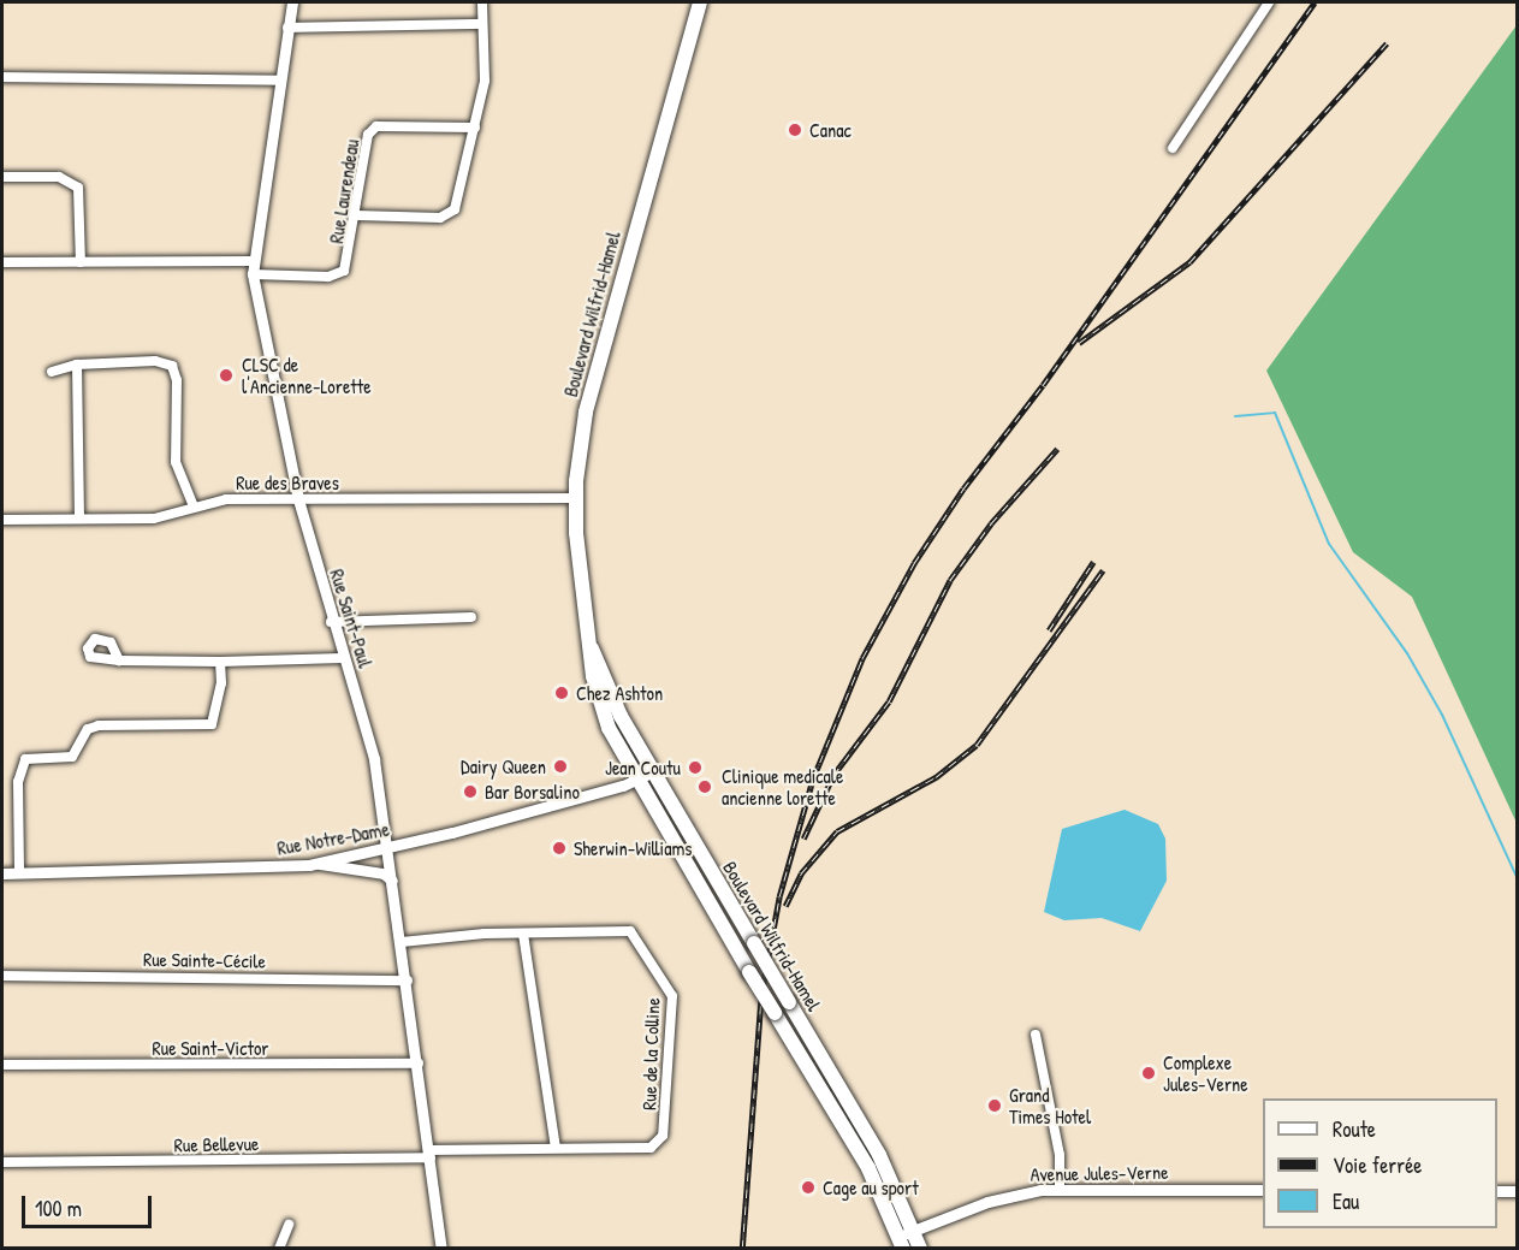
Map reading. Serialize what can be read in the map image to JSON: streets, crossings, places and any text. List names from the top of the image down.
{
  "streets": {
    "main road": ["Boulevard Wilfrid-Hamel"],
    "street": [
      "Rue Laurendeau",
      "Rue des Braves",
      "Rue Saint-Paul",
      "Rue Notre-Dame",
      "Rue Sainte-Cécile",
      "Rue Saint-Victor",
      "Rue de la Colline",
      "Rue Bellevue",
      "Avenue Jules-Verne"
    ]
  },
  "crossings": [
    ["Rue Laurendeau", "Rue Saint-Paul"],
    ["Boulevard Wilfrid-Hamel", "Rue des Braves"],
    ["Boulevard Wilfrid-Hamel", "Rue Notre-Dame"],
    ["Boulevard Wilfrid-Hamel", "Avenue Jules-Verne"],
    ["Rue des Braves", "Rue Saint-Paul"],
    ["Rue Saint-Paul", "Rue Notre-Dame"],
    ["Rue Saint-Paul", "Rue Sainte-Cécile"],
    ["Rue Saint-Paul", "Rue Saint-Victor"],
    ["Rue Saint-Paul", "Rue de la Colline"],
    ["Rue Saint-Paul", "Rue Bellevue"],
    ["Rue de la Colline", "Rue Bellevue"]
  ],
  "places": [
    "Canac",
    "CLSC de l'Ancienne-Lorette",
    "Chez Ashton",
    "Dairy Queen",
    "Jean Coutu",
    "Clinique medicale ancienne lorette",
    "Bar Borsalino",
    "Sherwin-Williams",
    "Complexe Jules-Verne",
    "Grand Times Hotel",
    "Cage au sport"
  ],
  "legend": ["Route", "Voie ferrée", "Eau"],
  "scale_bar": "100 m"
}
